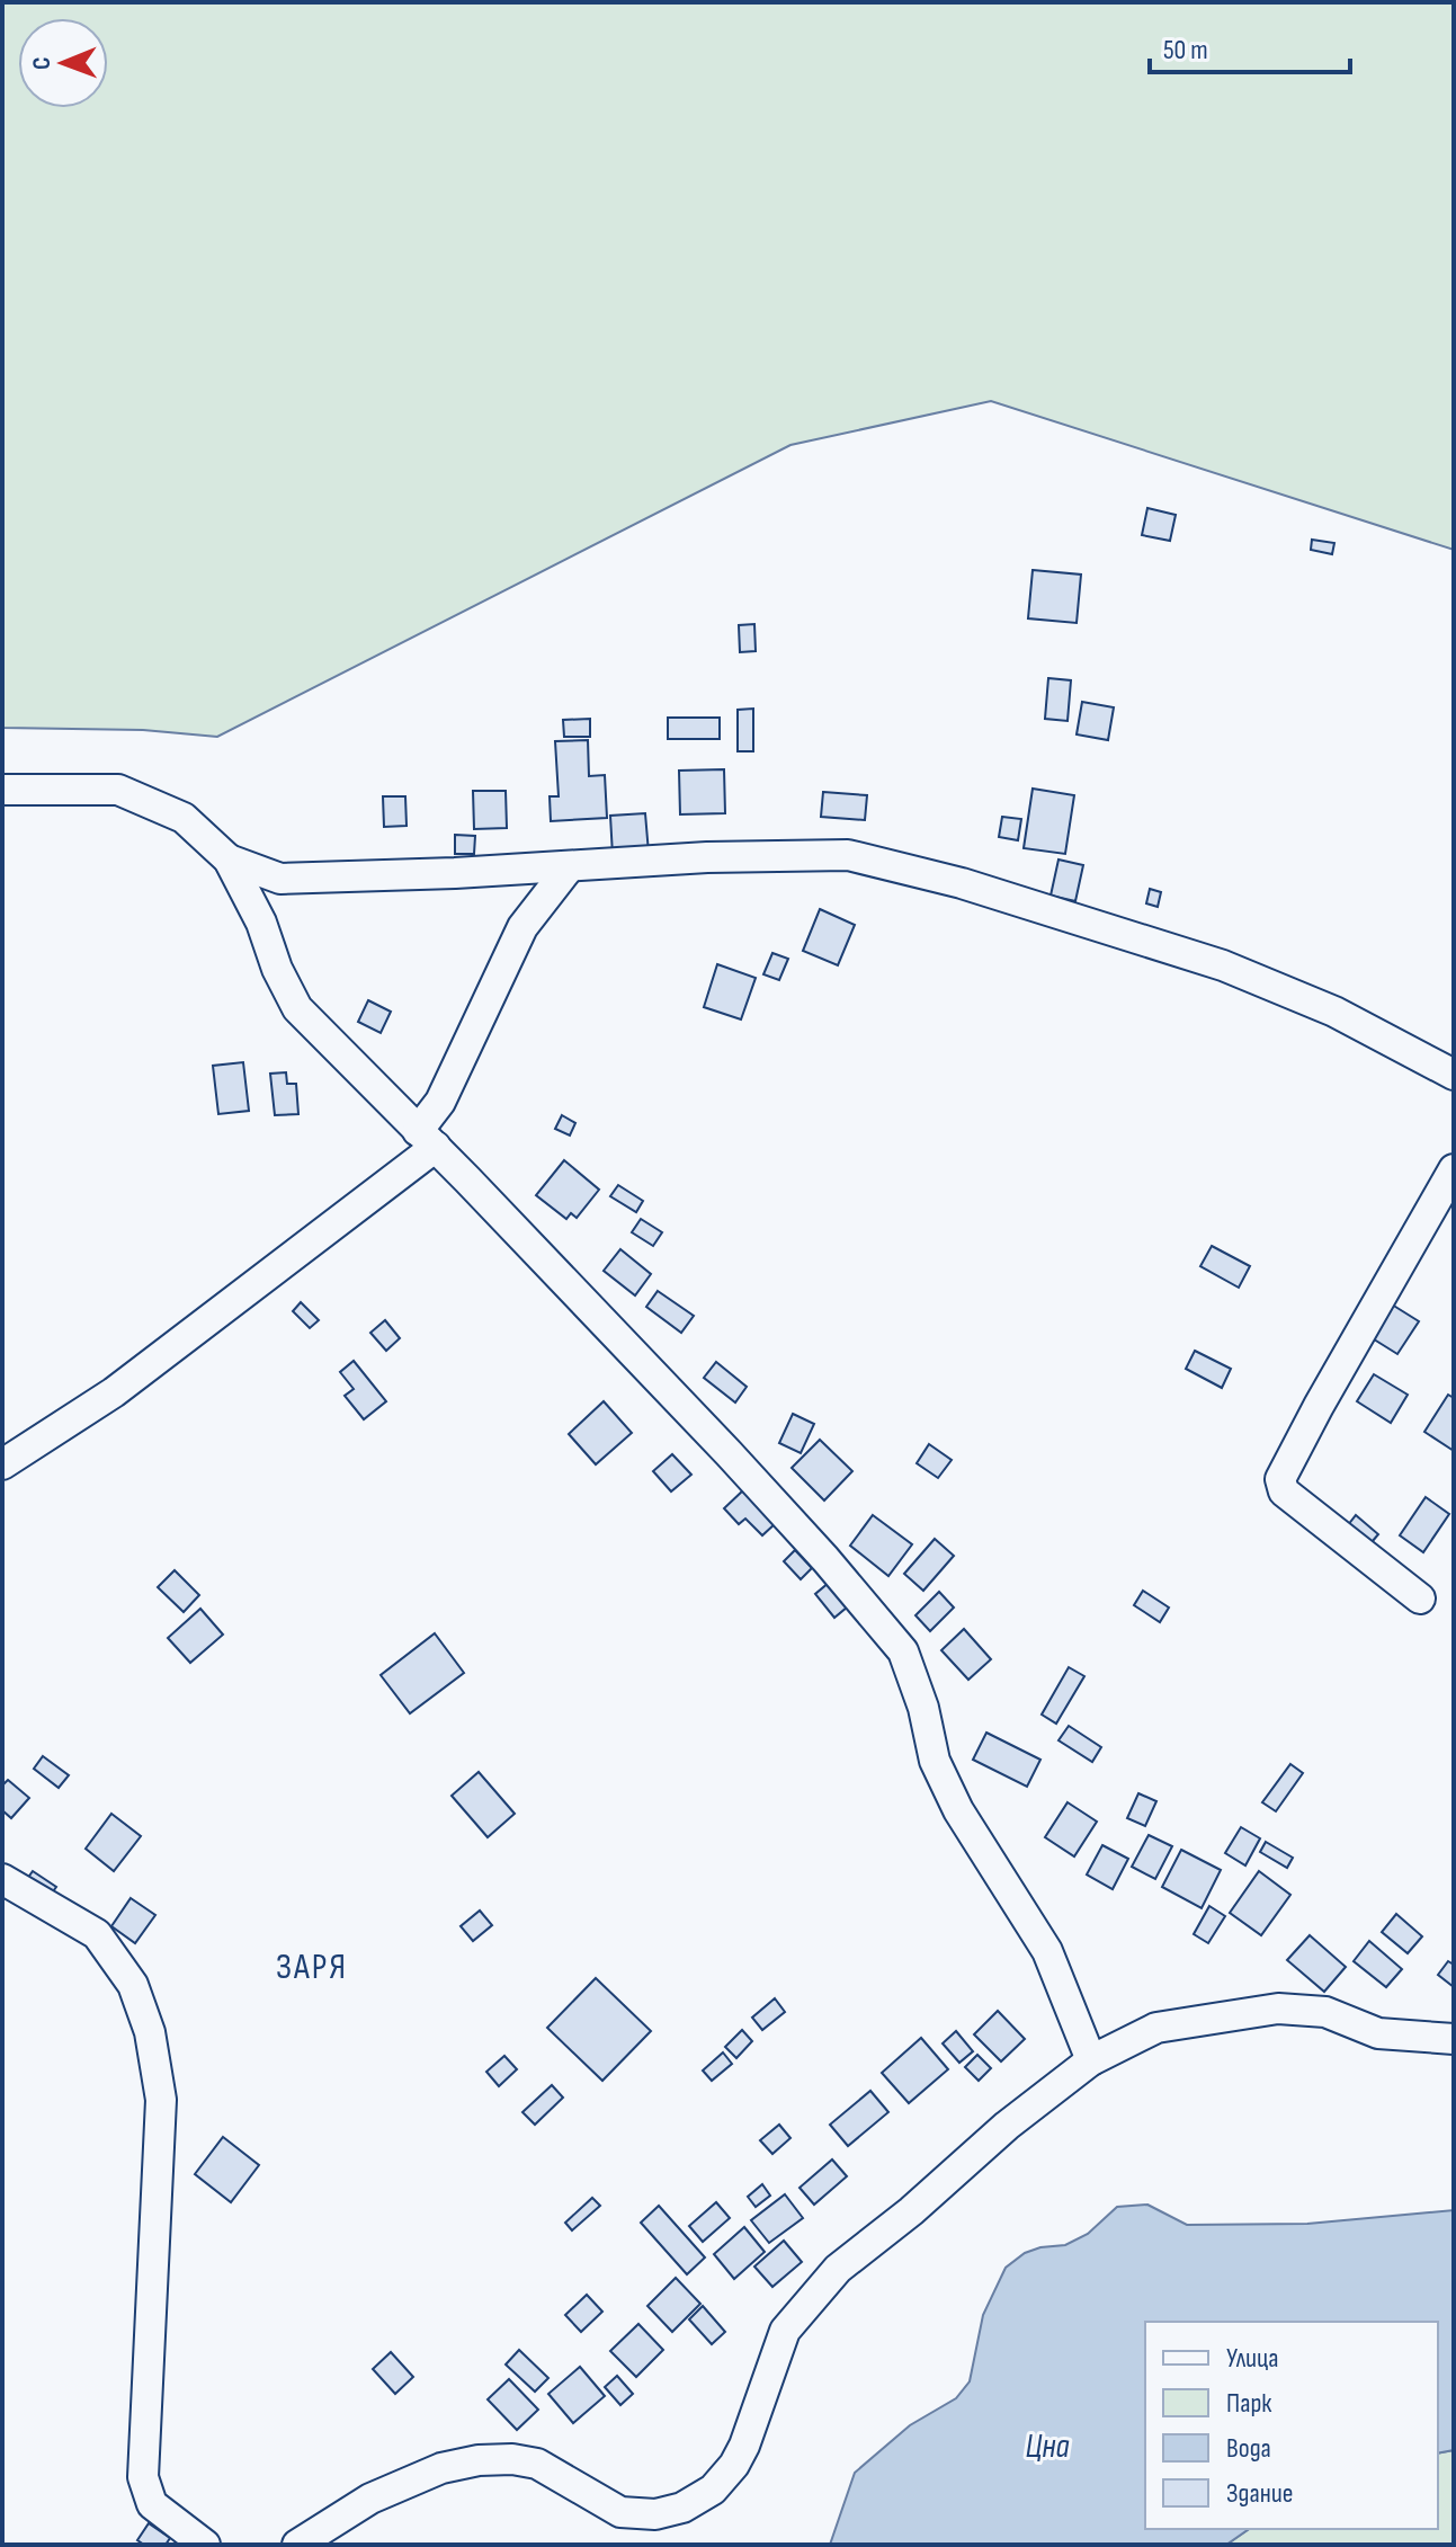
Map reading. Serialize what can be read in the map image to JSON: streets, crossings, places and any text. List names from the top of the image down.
{
  "districts": ["ЗАРЯ"],
  "water": ["Цна"],
  "legend": [
    "Улица",
    "Парк",
    "Вода",
    "Здание"
  ],
  "scale_bar": "50 m",
  "north": "left"
}
